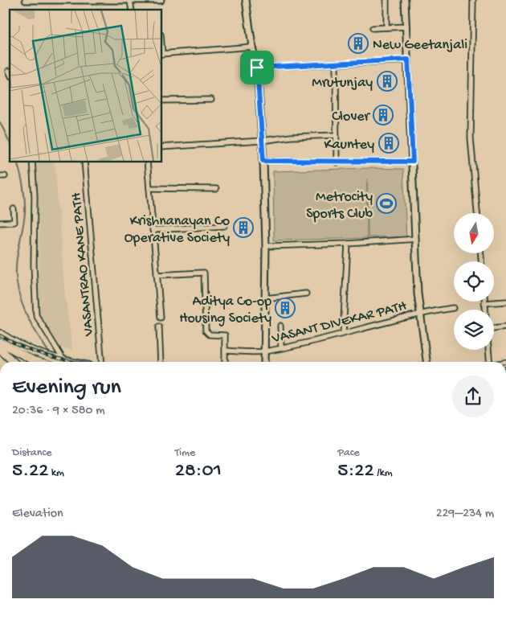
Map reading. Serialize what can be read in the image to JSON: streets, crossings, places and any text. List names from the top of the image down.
{
  "streets": {
    "street": ["VASANTRAO KANE PATH", "VASANT DIVEKAR PATH"]
  },
  "places": {
    "building": [
      "New Geetanjali",
      "Mrutunjay",
      "Clover",
      "Kauntey",
      "Krishnanayan Co Operative Society",
      "Aditya Co-op Housing Society"
    ],
    "sports": ["Metrocity Sports Club"]
  },
  "north": "bottom",
  "page": {
    "heading": ["Evening run", "20:36 · 9 × 580 m"],
    "stats": [
      ["Distance", "5.22 km"],
      ["Time", "28:01"],
      ["Pace", "5:22 /km"]
    ],
    "chart": ["Elevation", "229–234 m"]
  }
}
